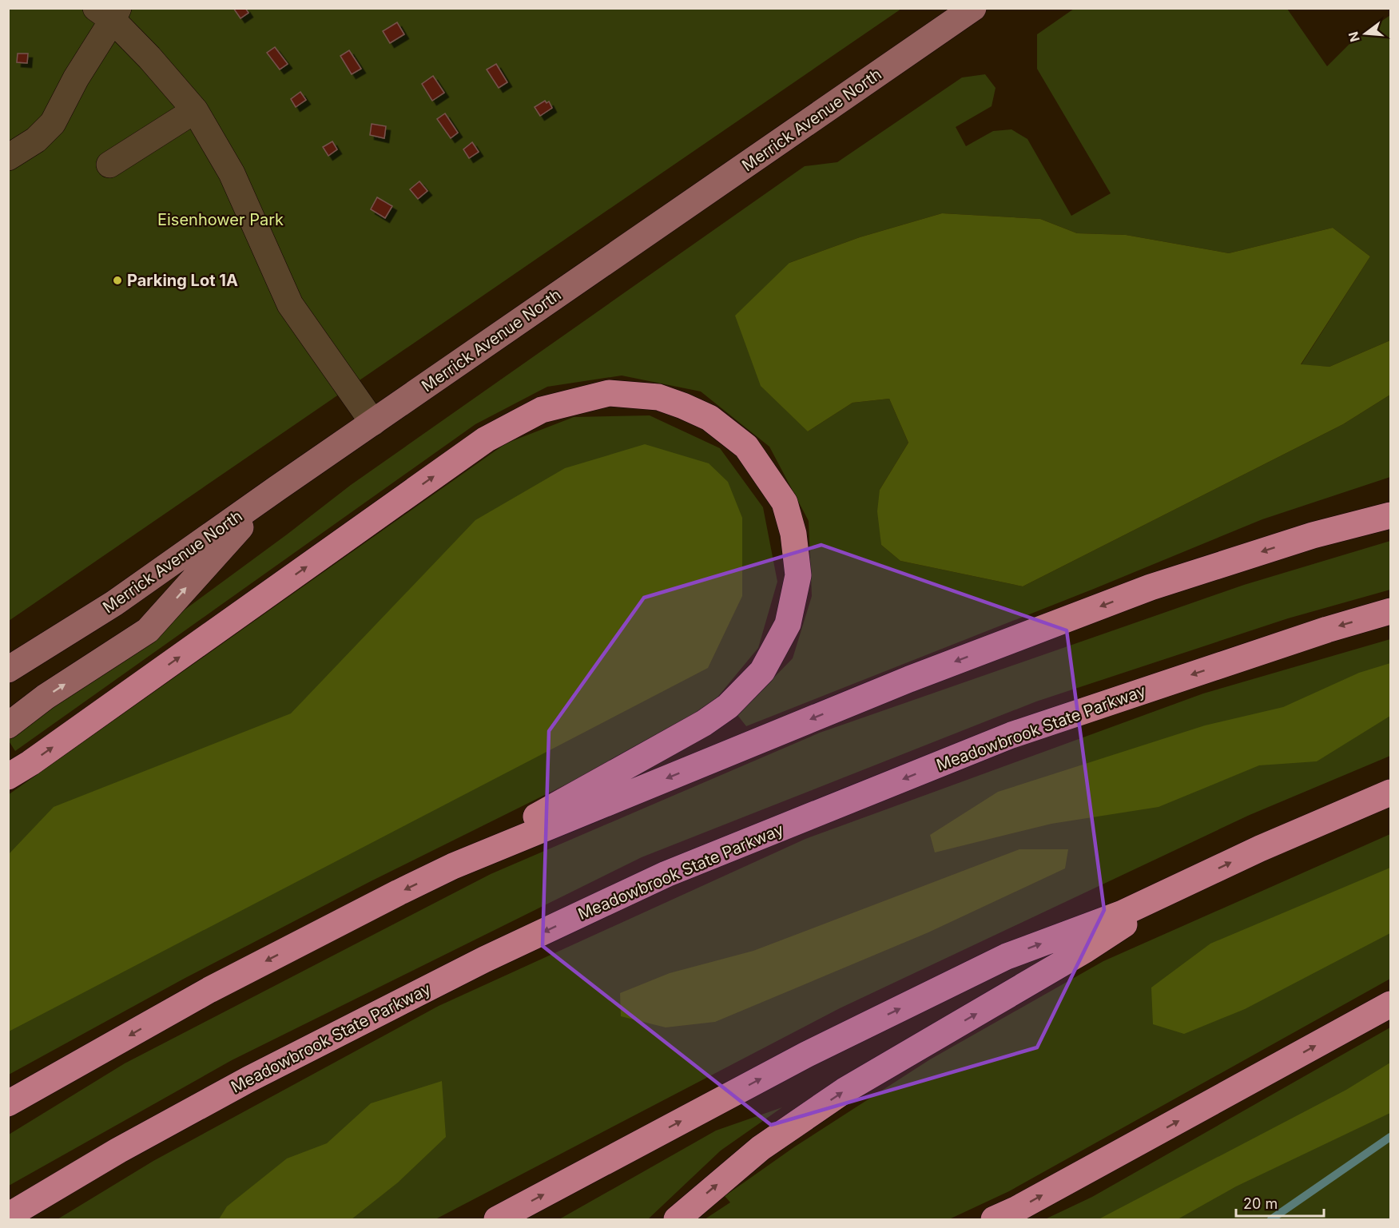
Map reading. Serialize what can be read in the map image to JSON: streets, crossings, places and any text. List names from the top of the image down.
{
  "streets": {
    "highway": ["Meadowbrook State Parkway"],
    "main road": ["Merrick Avenue North"]
  },
  "parks": ["Eisenhower Park"],
  "places": ["Parking Lot 1A"],
  "scale_bar": "20 m",
  "north": "left"
}
